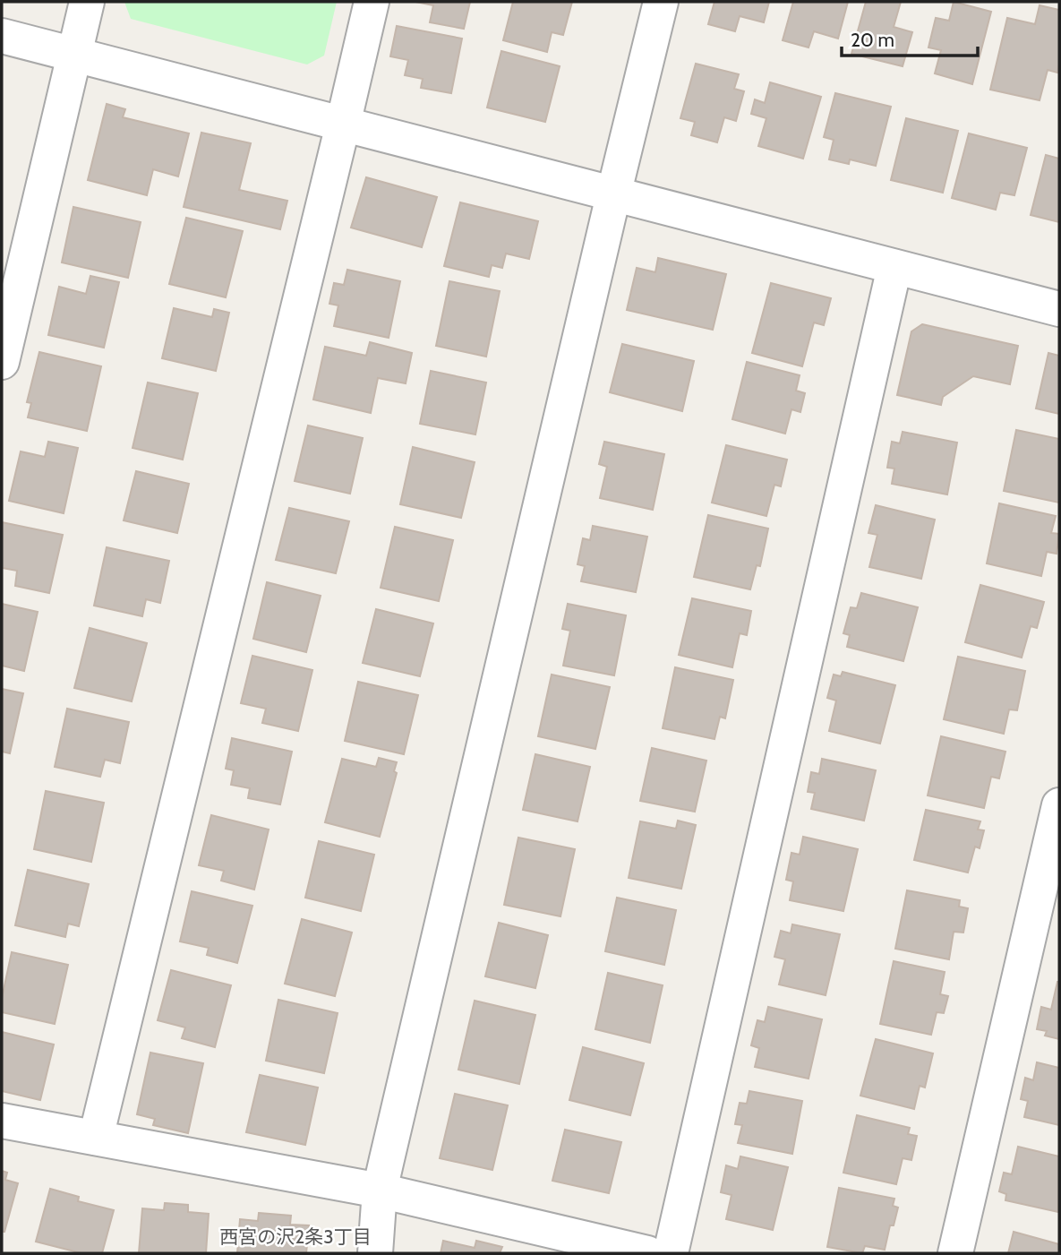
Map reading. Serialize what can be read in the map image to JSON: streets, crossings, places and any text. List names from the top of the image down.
{
  "districts": ["西宮の沢2条3丁目"],
  "scale_bar": "20 m"
}
